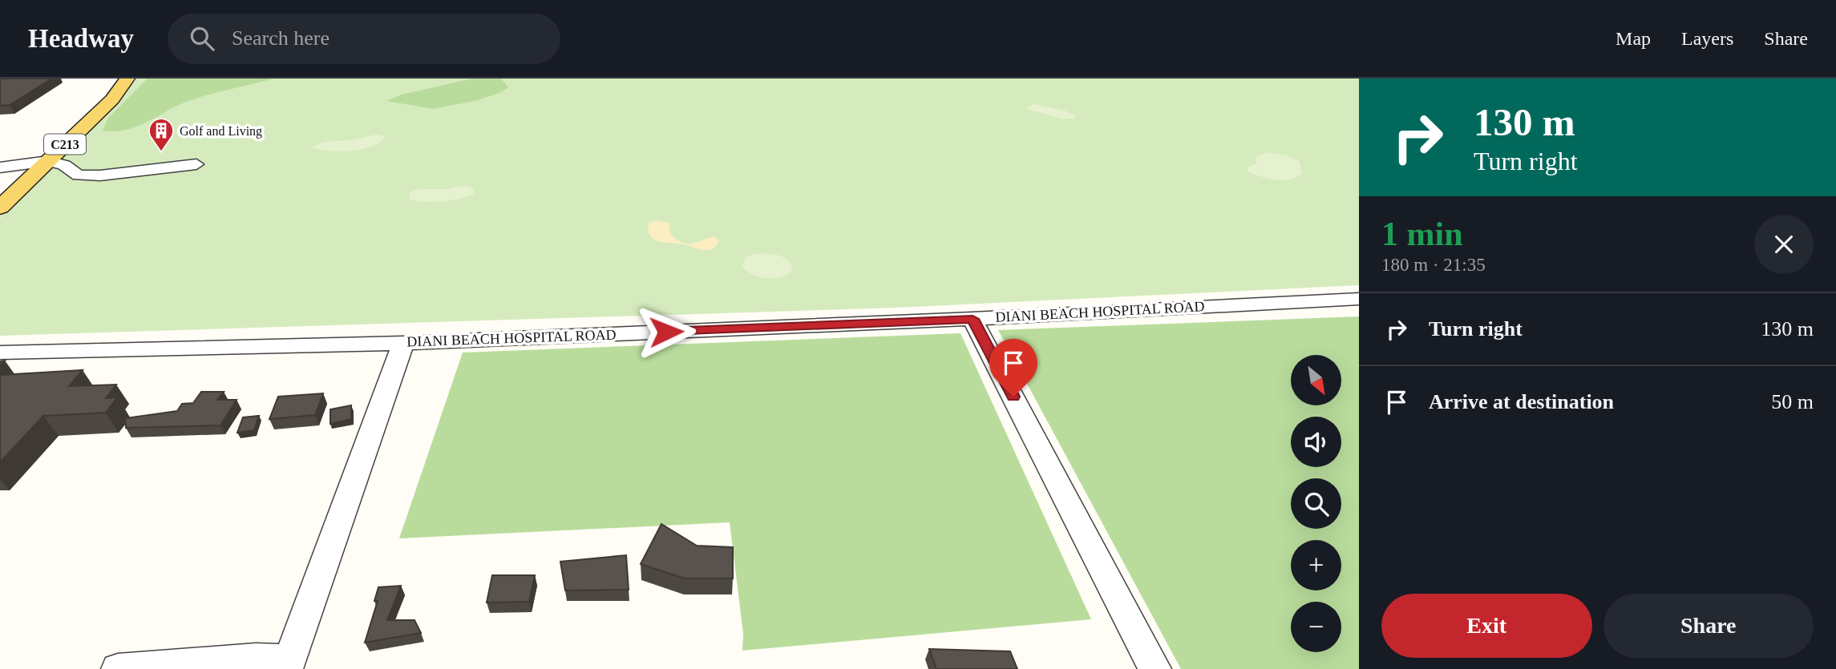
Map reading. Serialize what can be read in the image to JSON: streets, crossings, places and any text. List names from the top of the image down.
{
  "streets": {
    "main road": ["C213"],
    "street": ["DIANI BEACH HOSPITAL ROAD"]
  },
  "places": {
    "building": ["Golf and Living"]
  },
  "north": "bottom right",
  "page": {
    "header": "Headway",
    "search": "Search here",
    "nav": ["Map", "Layers", "Share"],
    "turn": ["130 m", "Turn right"],
    "heading": ["1 min", "180 m · 21:35"],
    "list": [
      {
        "name": "Turn right",
        "value": "130 m"
      },
      {
        "name": "Arrive at destination",
        "value": "50 m"
      }
    ],
    "map_buttons": ["+", "−"],
    "buttons": ["Exit", "Share"]
  }
}
